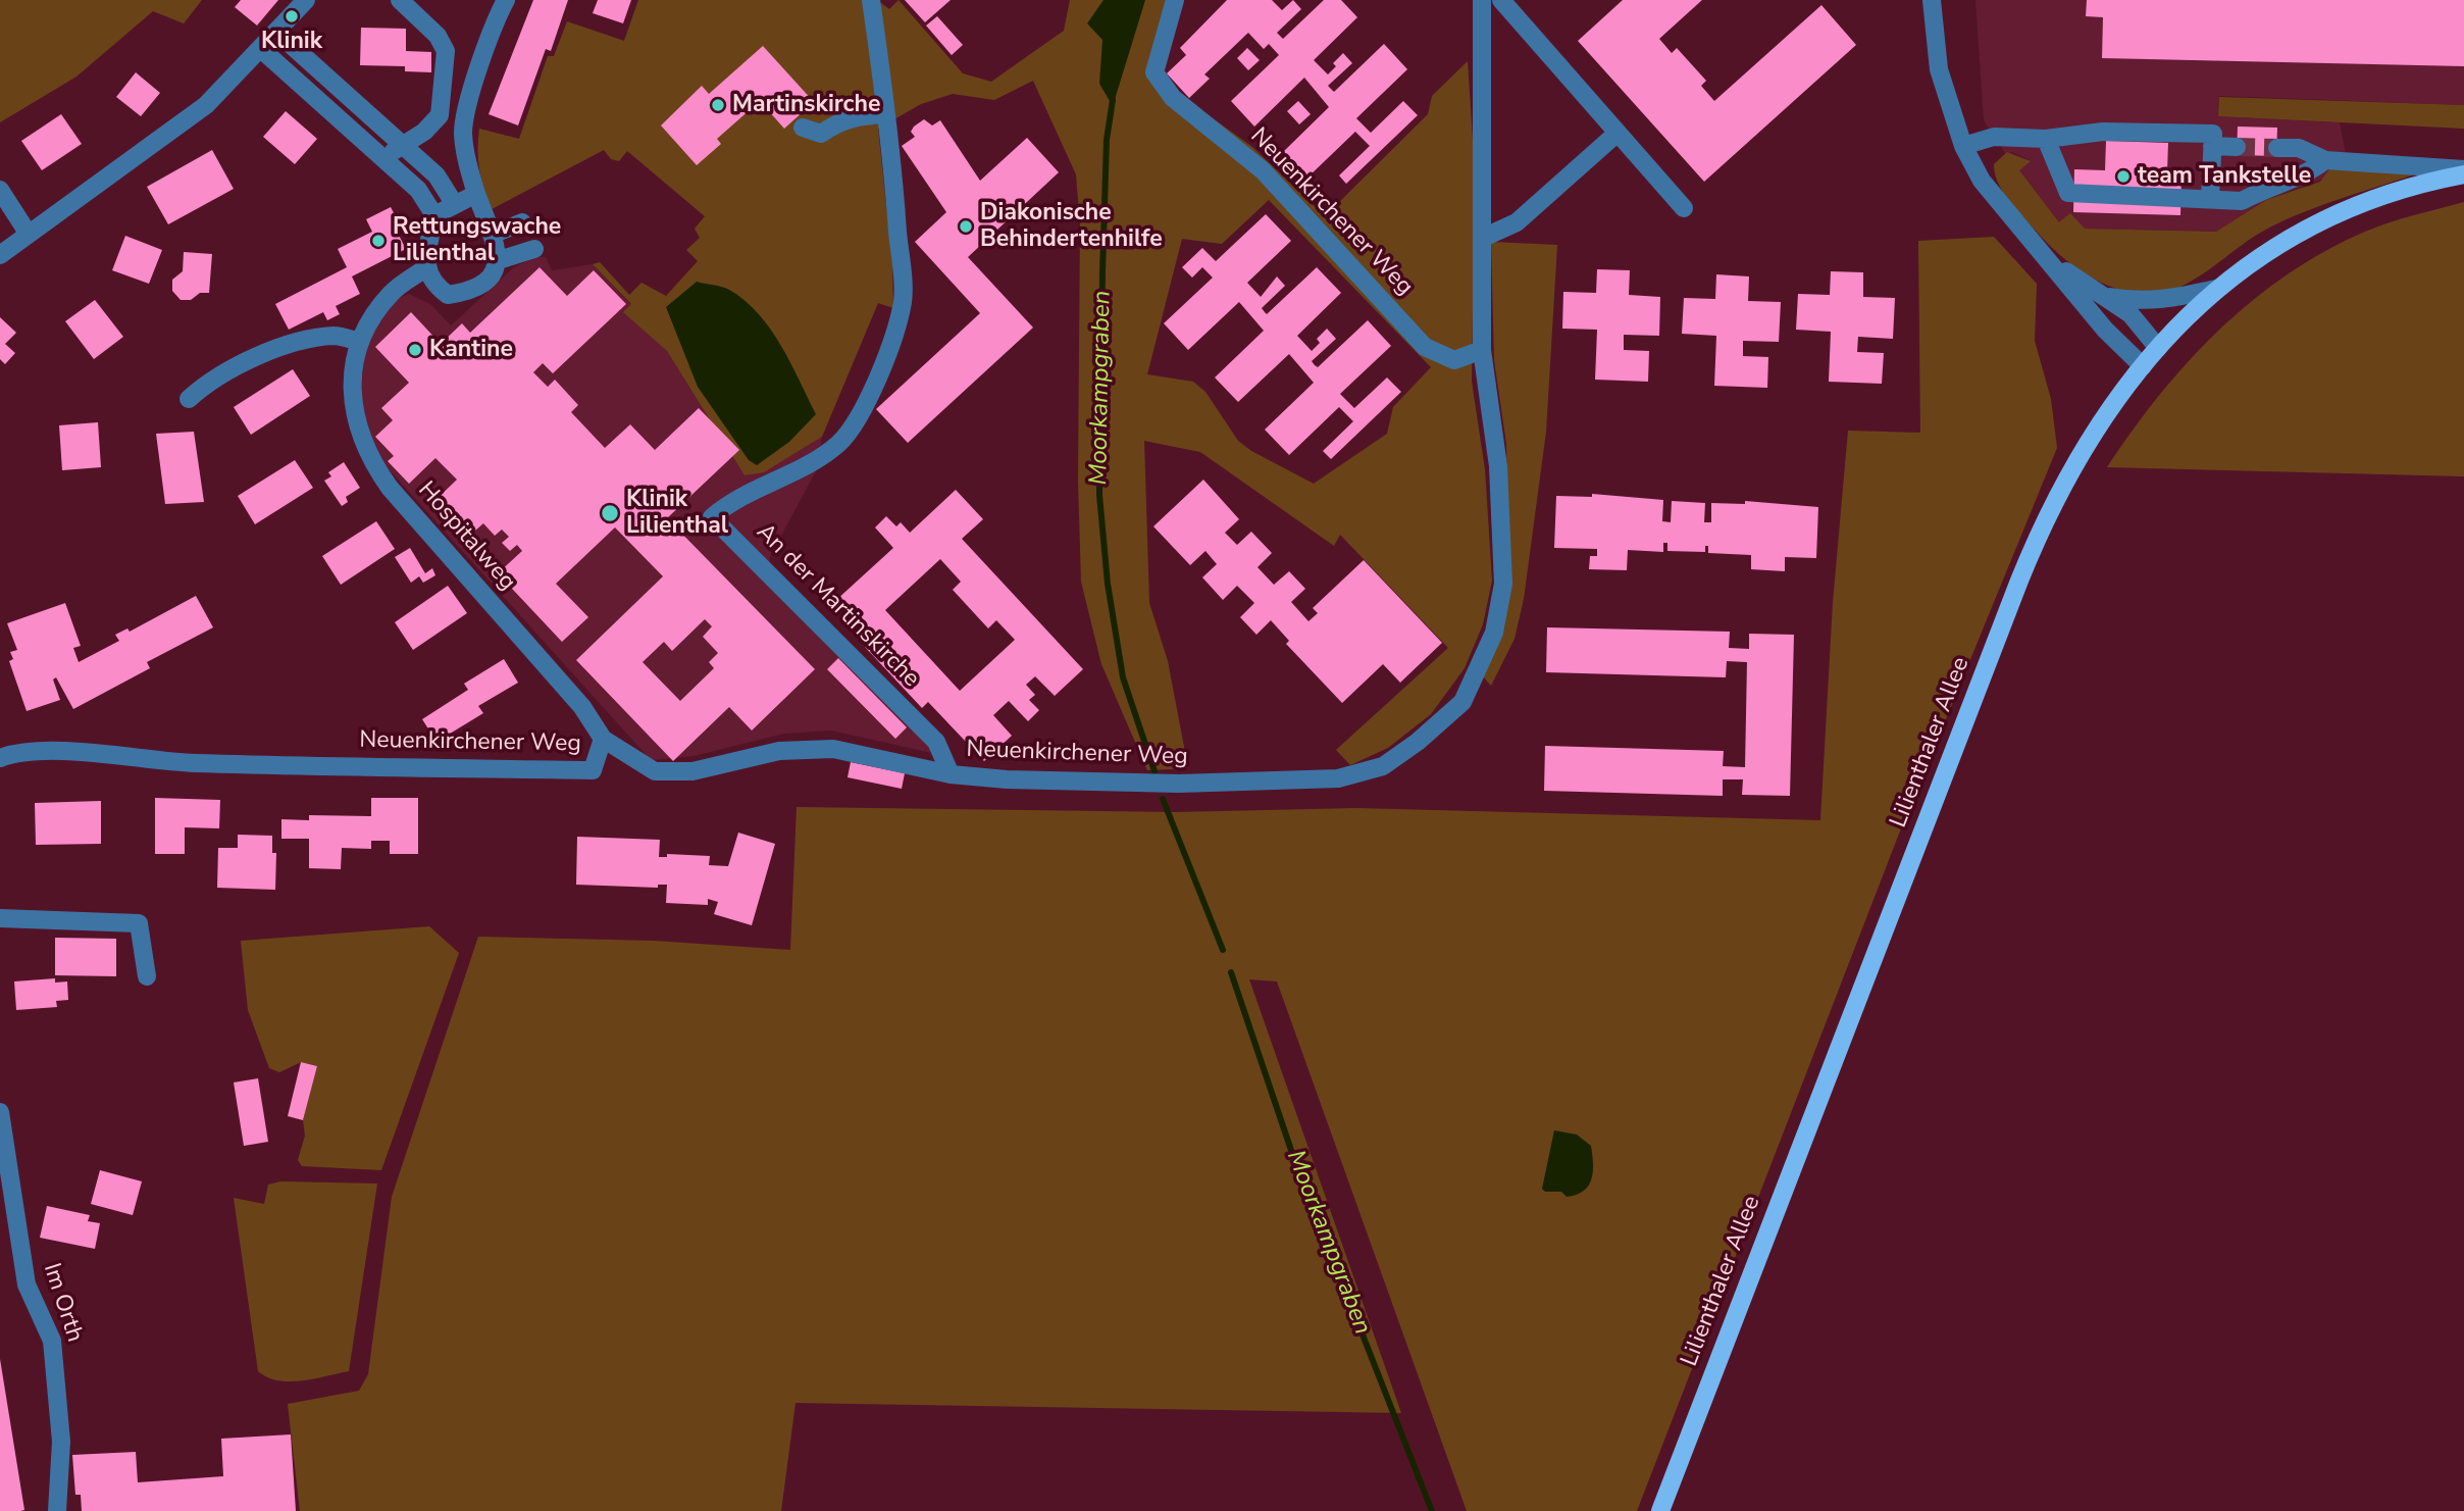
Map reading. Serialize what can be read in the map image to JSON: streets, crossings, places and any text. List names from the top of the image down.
{
  "streets": {
    "main road": ["Lilienthaler Allee"],
    "street": [
      "Neuenkirchener Weg",
      "Hospitalweg",
      "An der Martinskirche",
      "Im Orth"
    ]
  },
  "crossings": [
    ["Neuenkirchener Weg", "Hospitalweg"],
    ["Neuenkirchener Weg", "An der Martinskirche"]
  ],
  "water": ["Moorkampgraben"],
  "places": [
    "Klinik",
    "Martinskirche",
    "team Tankstelle",
    "Diakonische Behindertenhilfe",
    "Rettungswache Lilienthal",
    "Kantine",
    "Klinik Lilienthal"
  ]
}
